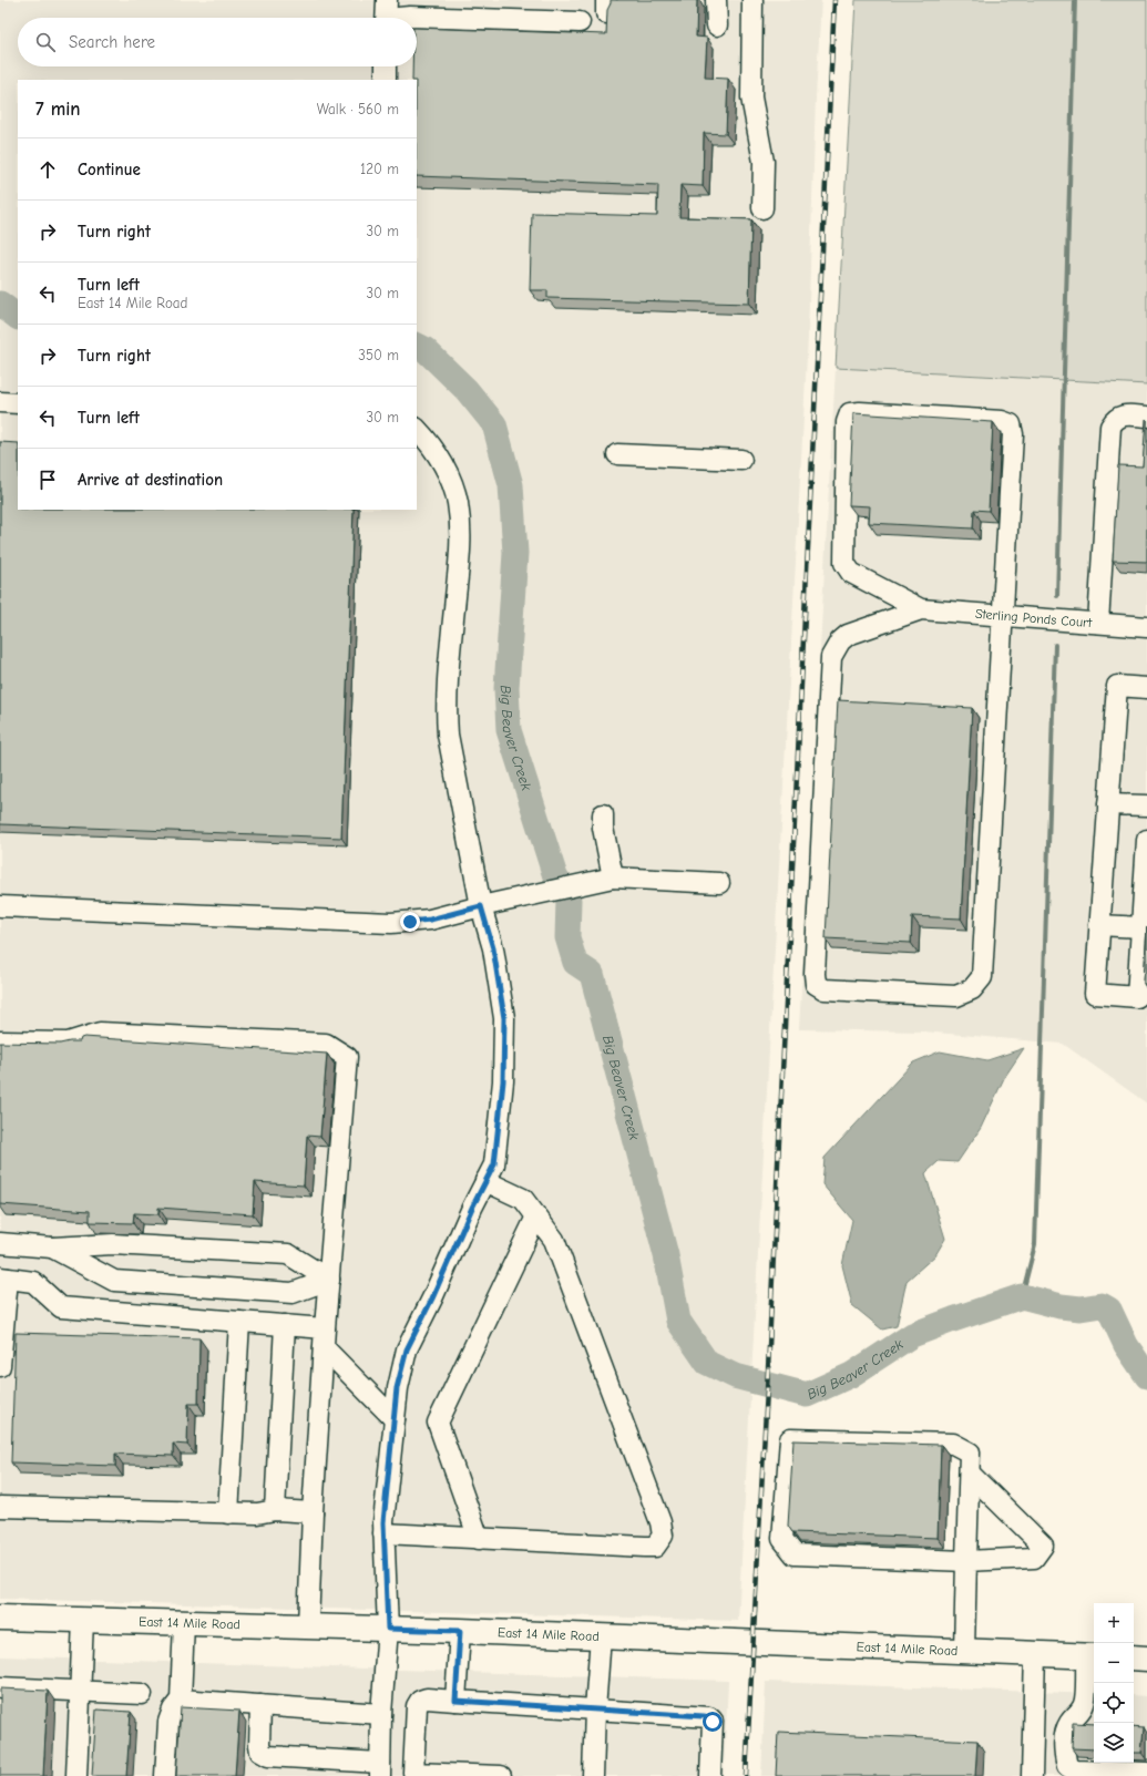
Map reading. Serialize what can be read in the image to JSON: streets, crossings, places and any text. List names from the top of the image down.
{
  "streets": {
    "main road": ["East 14 Mile Road"],
    "street": ["Sterling Ponds Court"]
  },
  "water": ["Big Beaver Creek"],
  "page": {
    "search": "Search here",
    "heading": ["7 min", "Walk · 560 m"],
    "list": [
      ["Continue", "120 m"],
      ["Turn right", "30 m"],
      ["Turn left", "East 14 Mile Road", "30 m"],
      ["Turn right", "350 m"],
      ["Turn left", "30 m"],
      "Arrive at destination"
    ],
    "map_buttons": ["+", "−"]
  }
}
